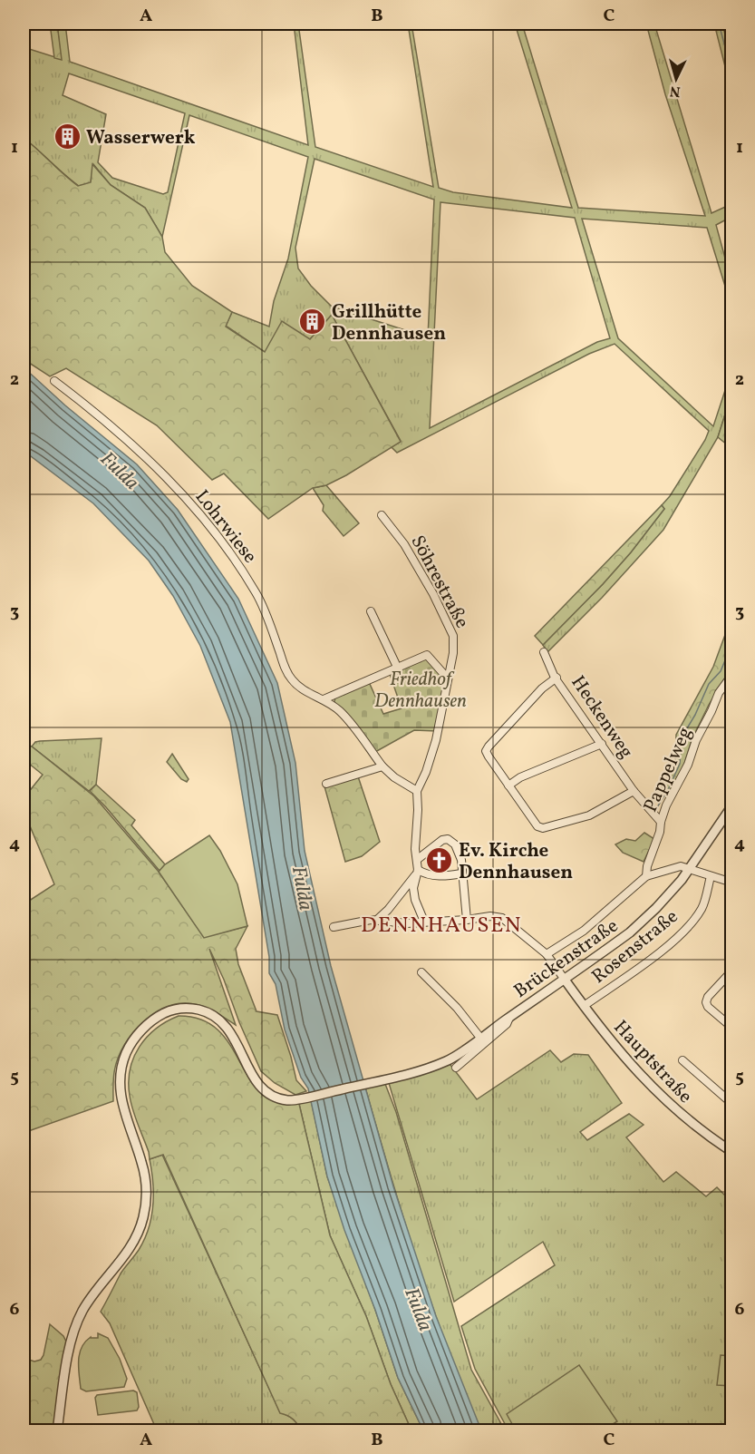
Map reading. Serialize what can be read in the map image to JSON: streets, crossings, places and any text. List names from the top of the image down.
{
  "streets": {
    "street": [
      "Lohrwiese",
      "Söhrestraße",
      "Heckenweg",
      "Pappelweg",
      "Rosenstraße",
      "Brückenstraße",
      "Hauptstraße"
    ]
  },
  "crossings": [
    ["Lohrwiese", "Söhrestraße"],
    ["Heckenweg", "Pappelweg"],
    ["Rosenstraße", "Hauptstraße"],
    ["Brückenstraße", "Hauptstraße"]
  ],
  "districts": ["DENNHAUSEN"],
  "water": ["Fulda"],
  "parks": ["Friedhof Dennhausen"],
  "places": {
    "building": ["Wasserwerk", "Grillhütte Dennhausen"],
    "church": ["Ev. Kirche Dennhausen"]
  },
  "north": "bottom",
  "grid": {
    "columns": ["A", "B", "C"],
    "rows": [
      "1",
      "2",
      "3",
      "4",
      "5",
      "6"
    ]
  }
}
